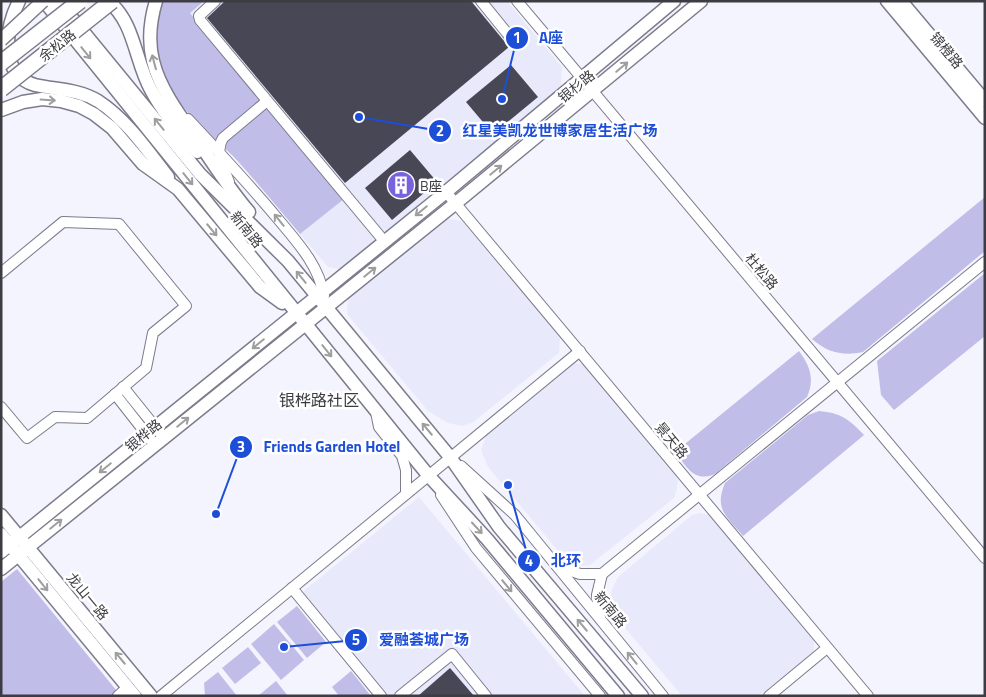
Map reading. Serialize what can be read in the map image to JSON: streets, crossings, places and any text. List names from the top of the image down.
{
  "streets": {
    "highway": ["余松路"],
    "main road": [
      "锦橙路",
      "银杉路",
      "新南路",
      "银桦路",
      "龙山一路"
    ],
    "street": ["杜松路", "景天路"]
  },
  "crossings": [
    ["银杉路", "新南路"],
    ["银杉路", "杜松路"],
    ["银杉路", "银桦路"],
    ["银杉路", "景天路"],
    ["新南路", "银桦路"],
    ["银桦路", "龙山一路"]
  ],
  "districts": ["银桦路社区"],
  "places": {
    "other": [
      "A座",
      "红星美凯龙世博家居生活广场",
      "北环",
      "Friends Garden Hotel",
      "爱融荟城广场"
    ],
    "building": ["B座"]
  }
}
